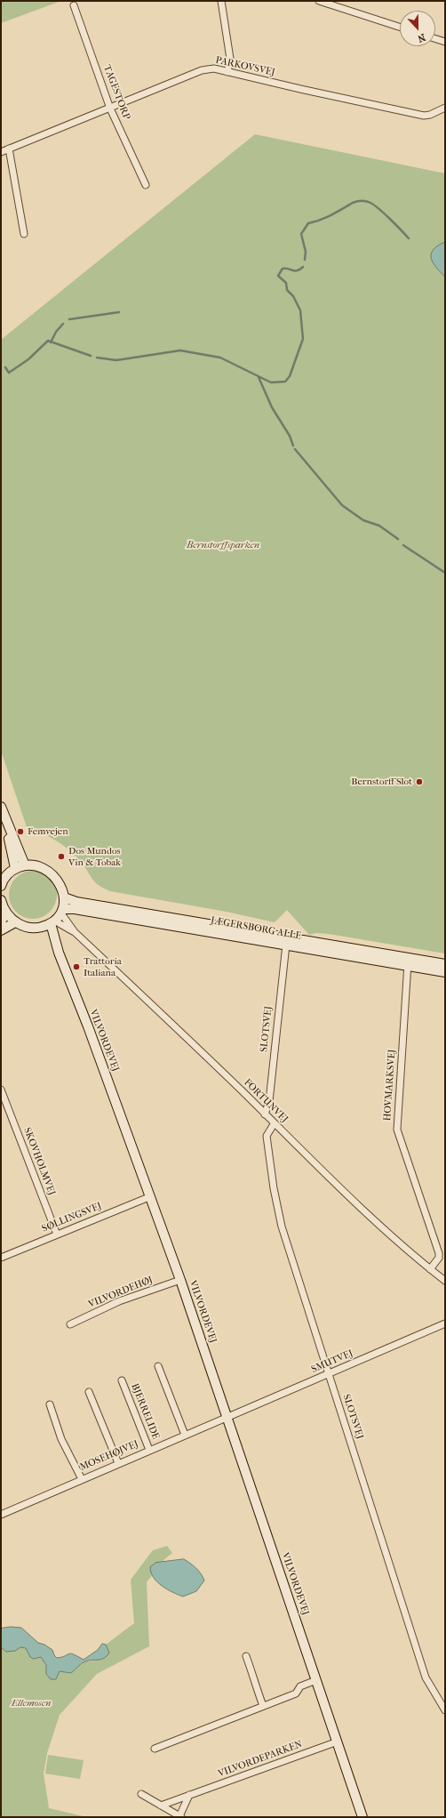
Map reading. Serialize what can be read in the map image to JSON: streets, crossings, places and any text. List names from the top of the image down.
{
  "streets": {
    "street": [
      "PARKOVSVEJ",
      "TAGESTORP",
      "JÆGERSBORG ALLE",
      "SLOTSVEJ",
      "VILVORDEVEJ",
      "HOVMARKSVEJ",
      "FORTUNVEJ",
      "SKOVHOLMVEJ",
      "SØLLINGSVEJ",
      "VILVORDEHØJ",
      "SMUTVEJ",
      "BJERRELIDE",
      "MOSEHØJVEJ",
      "VILVORDEPARKEN"
    ]
  },
  "crossings": [
    ["PARKOVSVEJ", "TAGESTORP"],
    ["JÆGERSBORG ALLE", "SLOTSVEJ"],
    ["JÆGERSBORG ALLE", "HOVMARKSVEJ"],
    ["JÆGERSBORG ALLE", "FORTUNVEJ"],
    ["SLOTSVEJ", "FORTUNVEJ"],
    ["SLOTSVEJ", "SMUTVEJ"],
    ["VILVORDEVEJ", "FORTUNVEJ"],
    ["VILVORDEVEJ", "SØLLINGSVEJ"],
    ["VILVORDEVEJ", "VILVORDEHØJ"],
    ["VILVORDEVEJ", "SMUTVEJ"],
    ["VILVORDEVEJ", "MOSEHØJVEJ"],
    ["VILVORDEVEJ", "VILVORDEPARKEN"],
    ["HOVMARKSVEJ", "FORTUNVEJ"],
    ["SKOVHOLMVEJ", "SØLLINGSVEJ"],
    ["SMUTVEJ", "MOSEHØJVEJ"],
    ["BJERRELIDE", "MOSEHØJVEJ"]
  ],
  "parks": ["Bernstorffsparken", "Ellemosen"],
  "places": [
    "Bernstorff Slot",
    "Femvejen",
    "Dos Mundos Vin & Tobak",
    "Trattoria Italiana"
  ],
  "north": "bottom"
}
